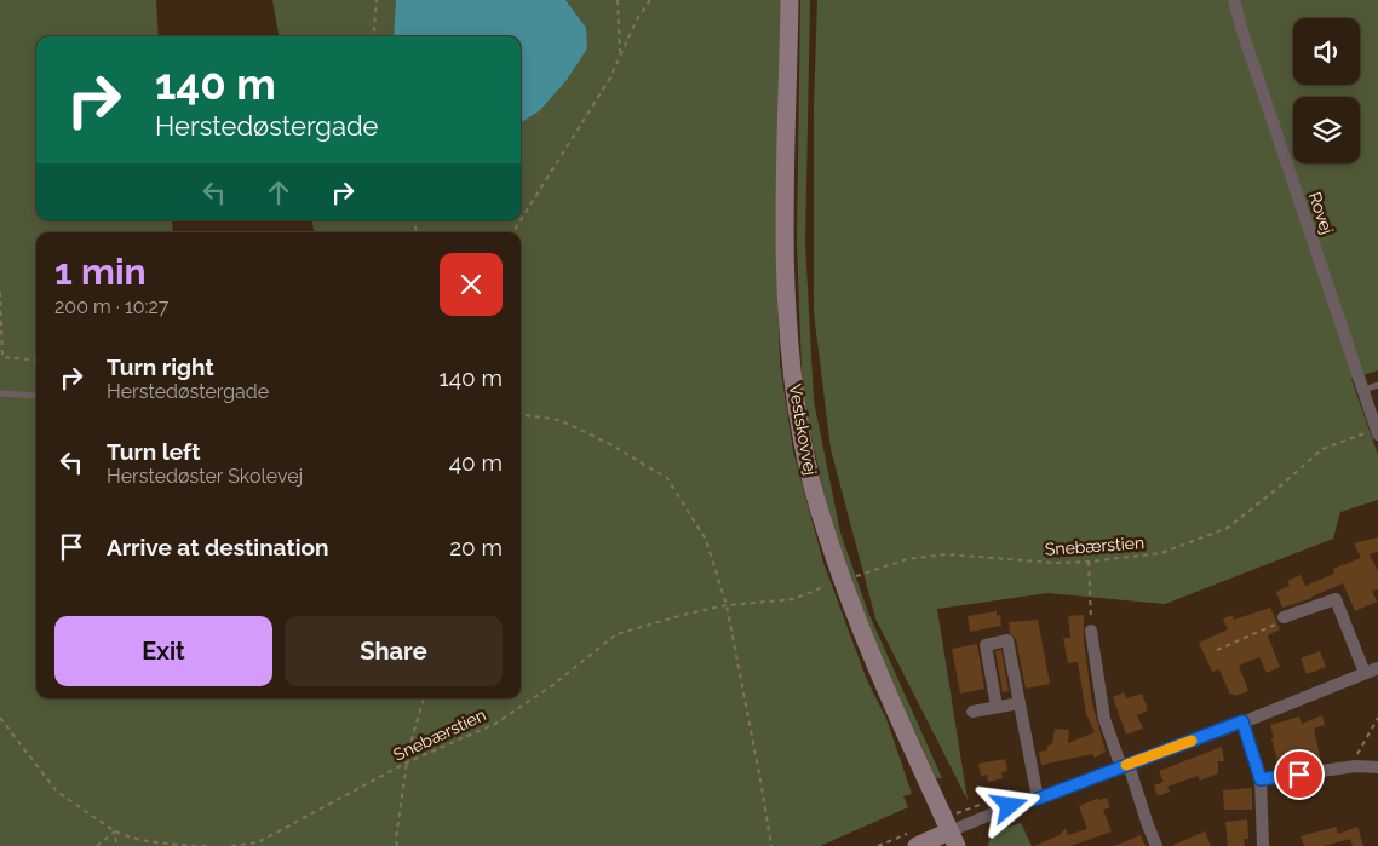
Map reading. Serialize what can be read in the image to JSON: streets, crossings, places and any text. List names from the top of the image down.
{
  "streets": {
    "street": ["Rovej", "Vestskovvej"],
    "path": ["Snebærstien"]
  },
  "crossings": [
    ["Rovej", "Snebærstien"]
  ],
  "page": {
    "turn": ["140 m", "Herstedøstergade"],
    "heading": ["1 min", "200 m · 10:27"],
    "list": [
      {
        "name": "Turn right",
        "note": "Herstedøstergade",
        "value": "140 m"
      },
      {
        "name": "Turn left",
        "note": "Herstedøster Skolevej",
        "value": "40 m"
      },
      {
        "name": "Arrive at destination",
        "value": "20 m"
      }
    ],
    "buttons": ["Exit", "Share"]
  }
}
